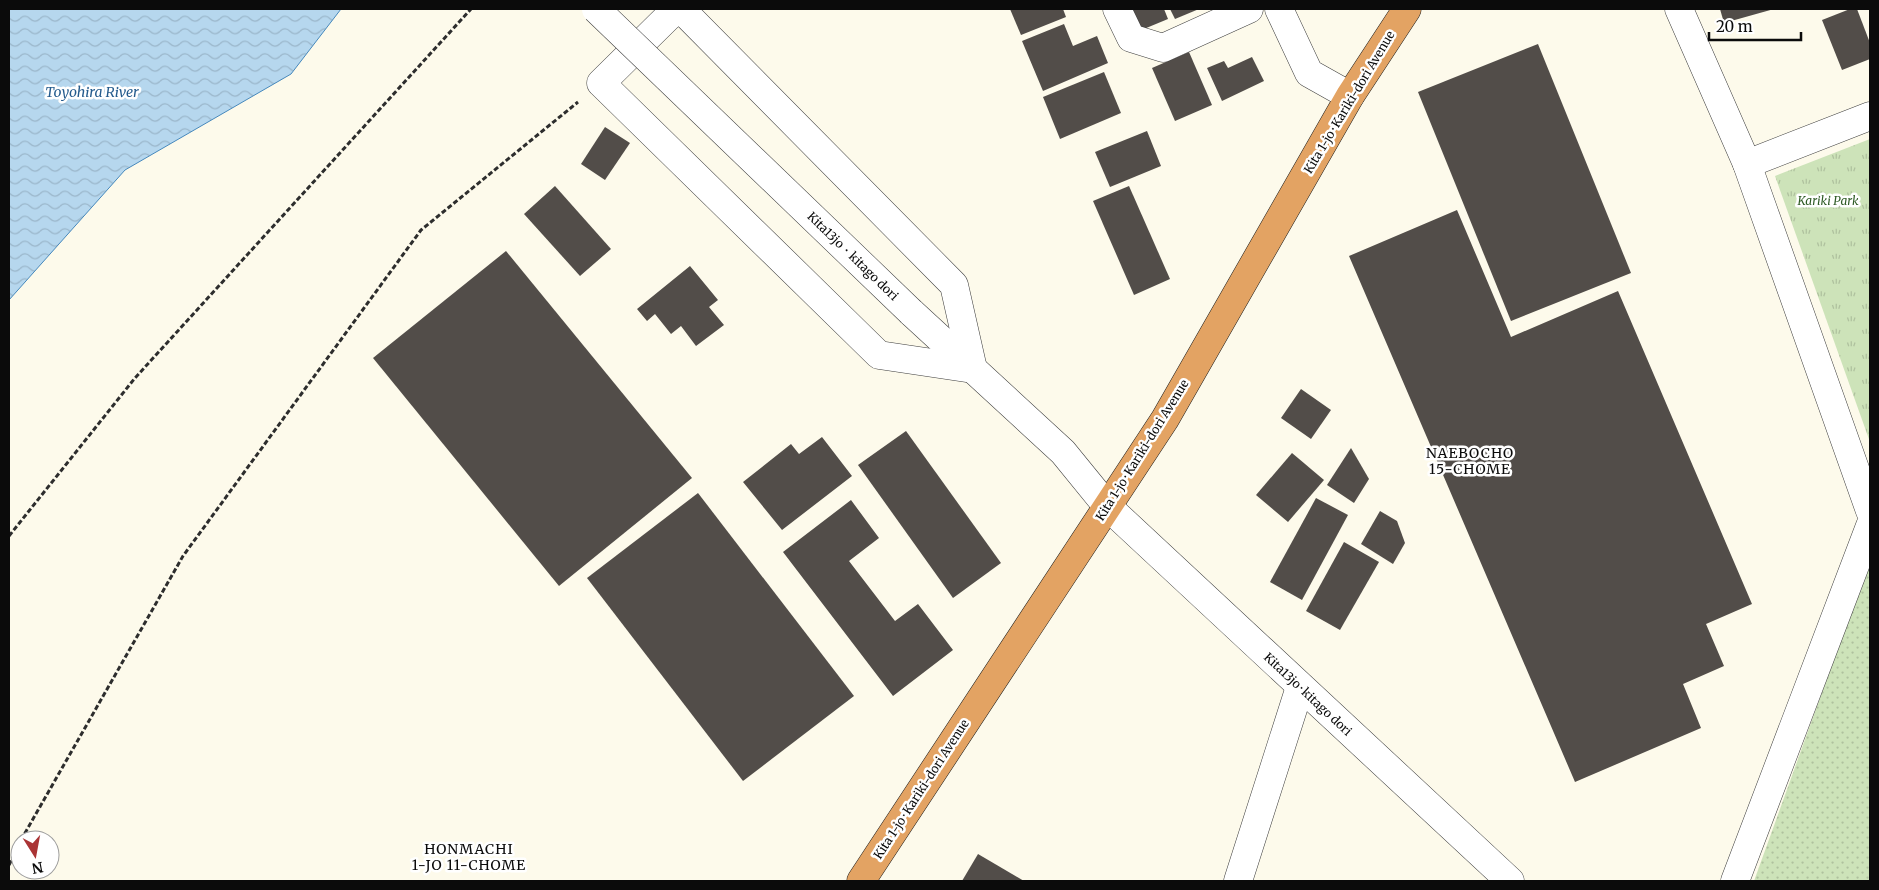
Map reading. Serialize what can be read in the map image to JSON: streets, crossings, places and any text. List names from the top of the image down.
{
  "streets": {
    "highway": ["Kita 1-jo･Kariki-dori Avenue"],
    "street": ["Kita13jo・kitago dori", "Kita13jo･kitago dori"]
  },
  "crossings": [
    ["Kita 1-jo･Kariki-dori Avenue", "Kita13jo・kitago dori"],
    ["Kita 1-jo･Kariki-dori Avenue", "Kita13jo･kitago dori"],
    ["Kita13jo・kitago dori", "Kita13jo･kitago dori"]
  ],
  "districts": ["NAEBOCHO 15-CHOME", "HONMACHI 1-JO 11-CHOME"],
  "water": ["Toyohira River"],
  "parks": ["Kariki Park"],
  "scale_bar": "20 m",
  "north": "bottom"
}
